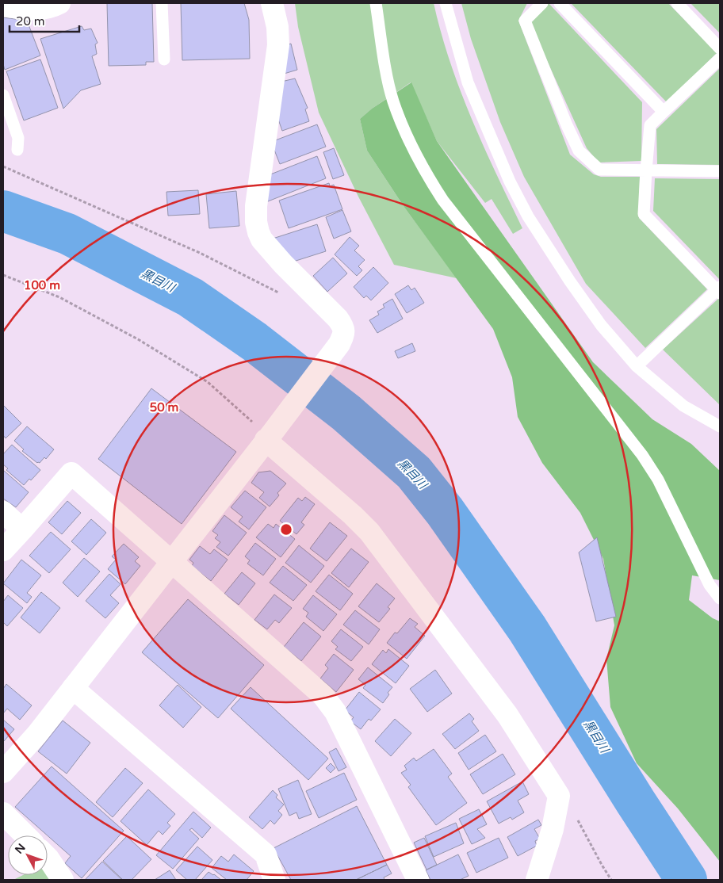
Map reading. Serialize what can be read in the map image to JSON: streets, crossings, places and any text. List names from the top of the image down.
{
  "water": ["黒目川"],
  "scale_bar": "20 m",
  "north": "top left",
  "rings": ["100 m", "50 m"]
}
